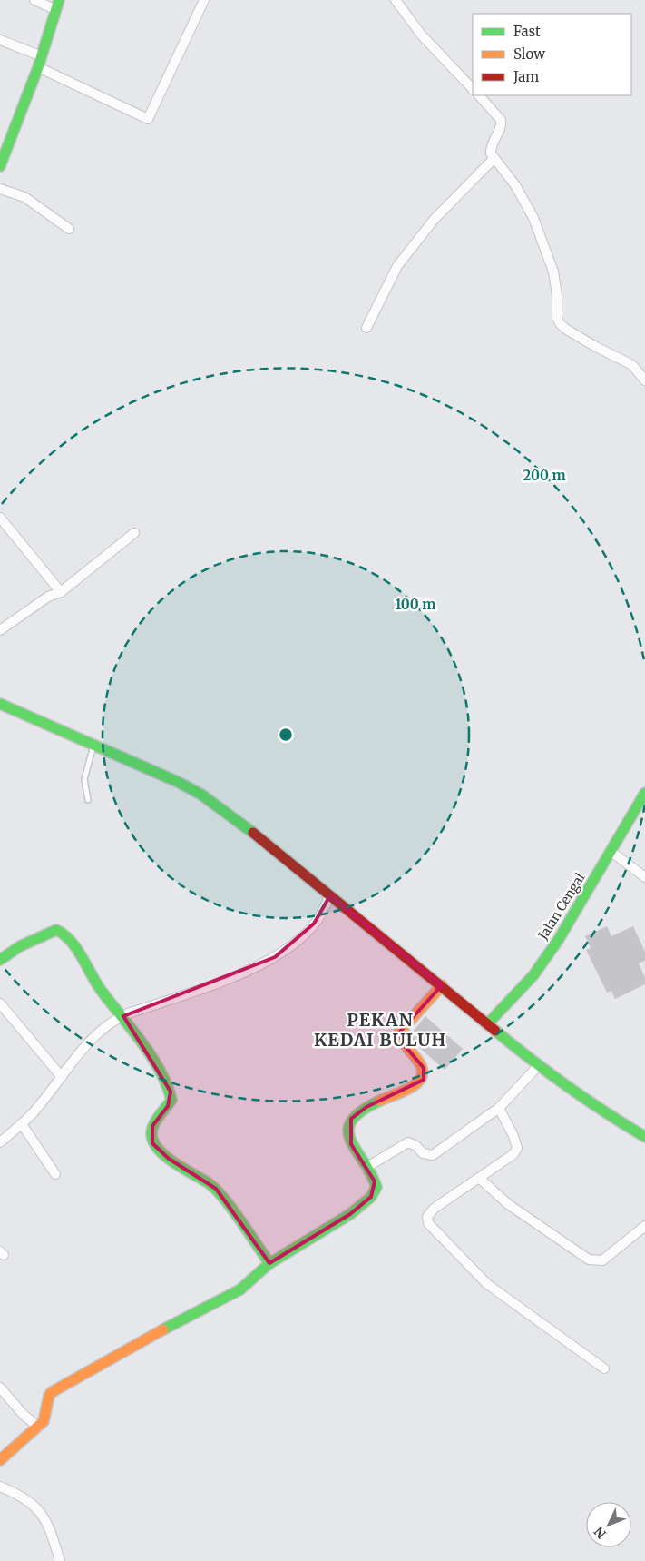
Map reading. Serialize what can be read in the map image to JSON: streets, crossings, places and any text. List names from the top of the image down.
{
  "streets": {
    "street": ["Jalan Cengal"]
  },
  "districts": ["PEKAN KEDAI BULUH"],
  "legend": ["Fast", "Slow", "Jam"],
  "north": "bottom left",
  "rings": ["200 m", "100 m"]
}
